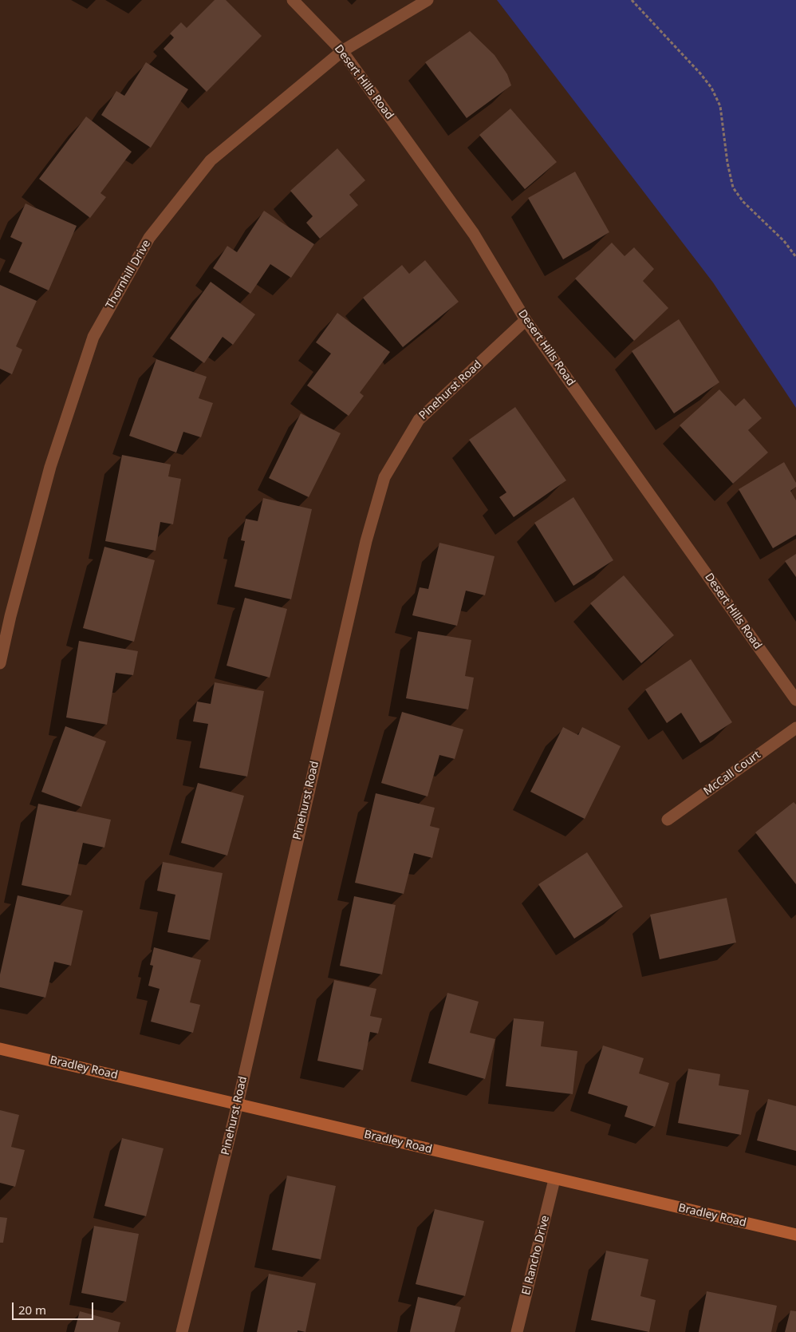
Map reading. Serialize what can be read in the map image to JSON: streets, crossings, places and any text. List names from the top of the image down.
{
  "streets": {
    "street": [
      "Desert Hills Road",
      "Thornhill Drive",
      "Pinehurst Road",
      "McCall Court",
      "Bradley Road",
      "El Rancho Drive"
    ]
  },
  "crossings": [
    ["Desert Hills Road", "Thornhill Drive"],
    ["Desert Hills Road", "Pinehurst Road"],
    ["Pinehurst Road", "Bradley Road"],
    ["Bradley Road", "El Rancho Drive"]
  ],
  "scale_bar": "20 m"
}
